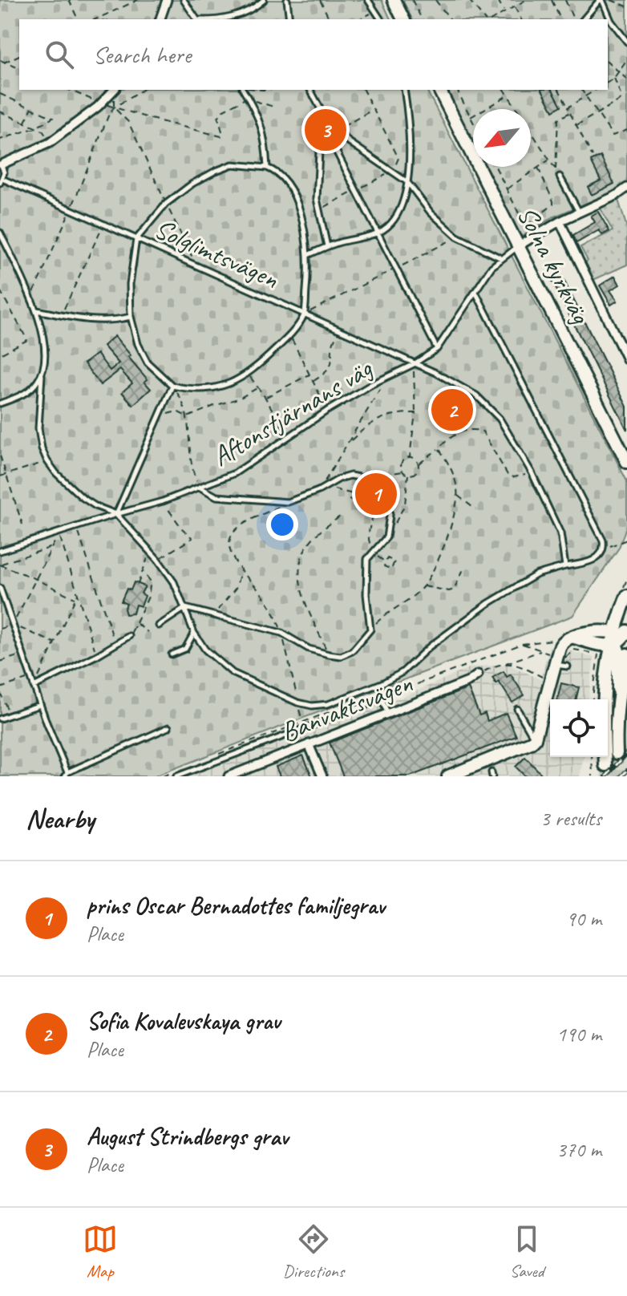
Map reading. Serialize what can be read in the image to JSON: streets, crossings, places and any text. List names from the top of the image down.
{
  "streets": {
    "street": ["Solna kyrkväg", "Banvaktsvägen"],
    "lane": ["Solglimtsvägen", "Aftonstjärnans väg"]
  },
  "crossings": [
    ["Solglimtsvägen", "Aftonstjärnans väg"],
    ["Solna kyrkväg", "Aftonstjärnans väg"]
  ],
  "north": "bottom left",
  "page": {
    "search": "Search here",
    "pins": ["3", "2", "1"],
    "heading": ["Nearby", "3 results"],
    "list": [
      {
        "mark": "1",
        "name": "prins Oscar Bernadottes familjegrav",
        "note": "Place",
        "value": "90 m"
      },
      {
        "mark": "2",
        "name": "Sofia Kovalevskaya grav",
        "note": "Place",
        "value": "190 m"
      },
      {
        "mark": "3",
        "name": "August Strindbergs grav",
        "note": "Place",
        "value": "370 m"
      }
    ],
    "nav": ["Map", "Directions", "Saved"]
  }
}
